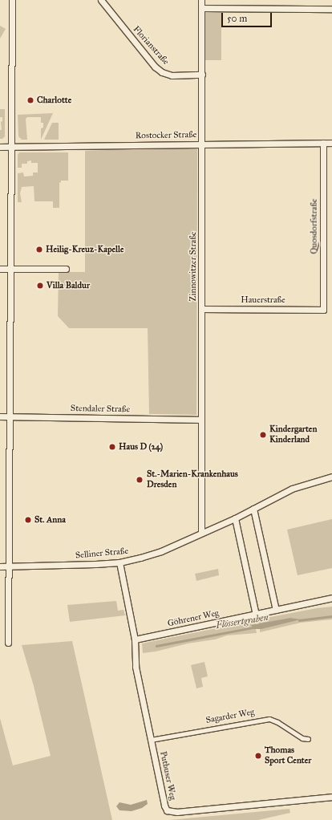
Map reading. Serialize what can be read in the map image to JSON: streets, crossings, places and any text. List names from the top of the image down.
{
  "streets": {
    "street": [
      "Florianstraße",
      "Rostocker Straße",
      "Quosdorfstraße",
      "Zinnowitzer Straße",
      "Hauerstraße",
      "Stendaler Straße",
      "Selliner Straße",
      "Göhrener Weg",
      "Sagarder Weg",
      "Putbuser Weg"
    ]
  },
  "crossings": [
    ["Florianstraße", "Zinnowitzer Straße"],
    ["Rostocker Straße", "Quosdorfstraße"],
    ["Rostocker Straße", "Zinnowitzer Straße"],
    ["Quosdorfstraße", "Hauerstraße"],
    ["Zinnowitzer Straße", "Hauerstraße"],
    ["Zinnowitzer Straße", "Stendaler Straße"],
    ["Zinnowitzer Straße", "Selliner Straße"],
    ["Göhrener Weg", "Putbuser Weg"],
    ["Sagarder Weg", "Putbuser Weg"]
  ],
  "water": ["Flössertgraben"],
  "places": [
    "Charlotte",
    "Heilig-Kreuz-Kapelle",
    "Villa Baldur",
    "Kindergarten Kinderland",
    "Haus D (24)",
    "St.-Marien-Krankenhaus Dresden",
    "St. Anna",
    "Thomas Sport Center"
  ],
  "scale_bar": "50 m"
}
